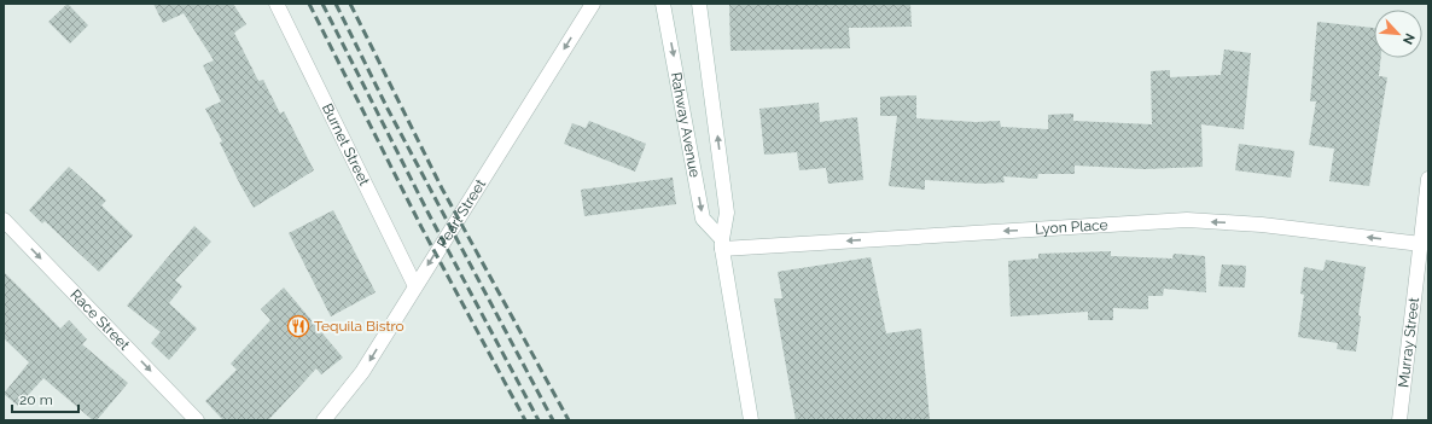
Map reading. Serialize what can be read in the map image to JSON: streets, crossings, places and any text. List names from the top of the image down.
{
  "streets": {
    "street": [
      "Rahway Avenue",
      "Burnet Street",
      "Pearl Street",
      "Lyon Place",
      "Race Street",
      "Murray Street"
    ]
  },
  "crossings": [
    ["Rahway Avenue", "Lyon Place"],
    ["Burnet Street", "Pearl Street"],
    ["Lyon Place", "Murray Street"]
  ],
  "one_way": ["Pearl Street", "Lyon Place", "Race Street"],
  "places": {
    "restaurant": ["Tequila Bistro"]
  },
  "scale_bar": "20 m",
  "north": "bottom right"
}
